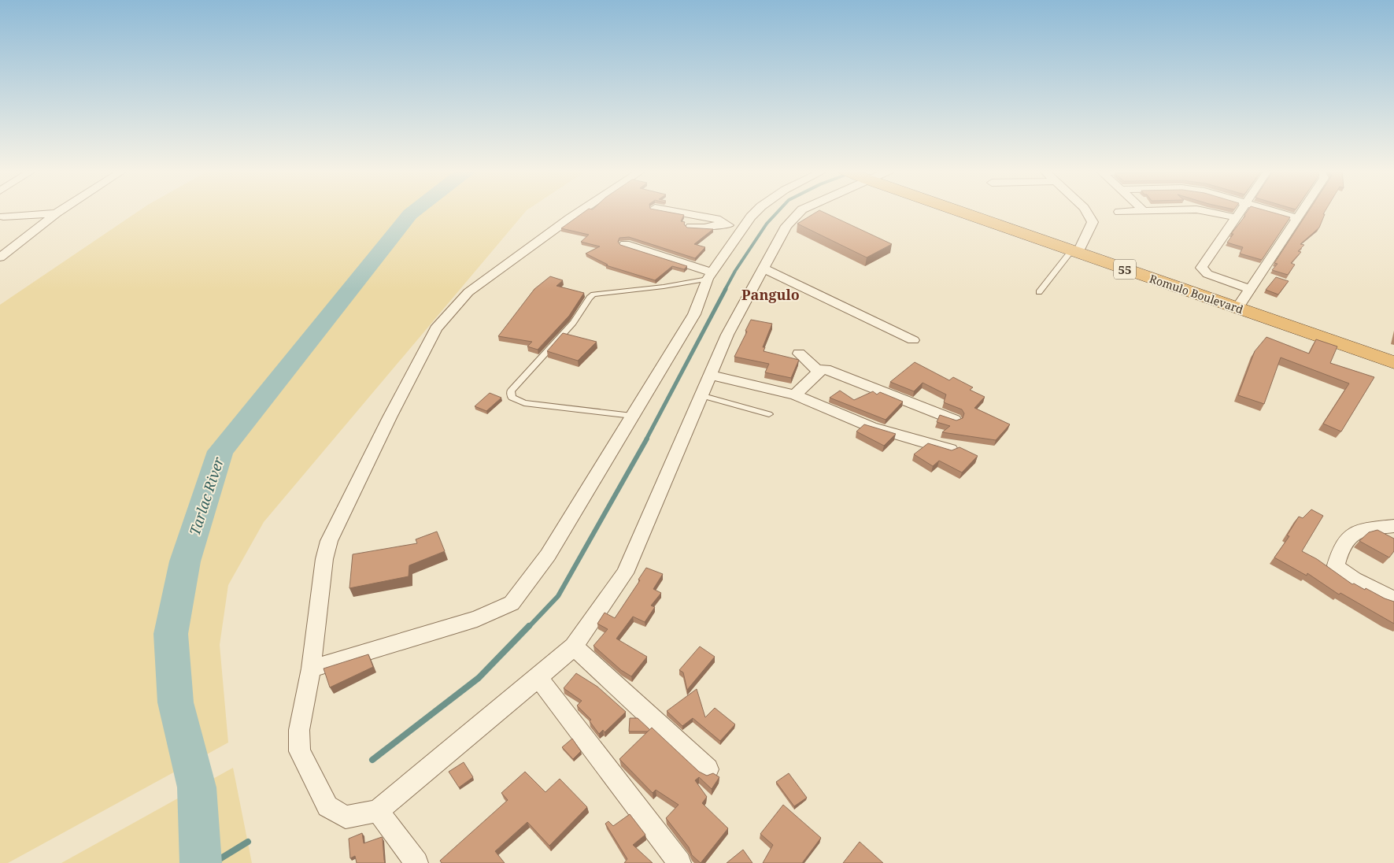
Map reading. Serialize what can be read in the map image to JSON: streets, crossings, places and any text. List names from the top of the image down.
{
  "streets": {
    "highway": ["55", "Romulo Boulevard"]
  },
  "districts": ["Pangulo"],
  "water": ["Tarlac River"]
}
